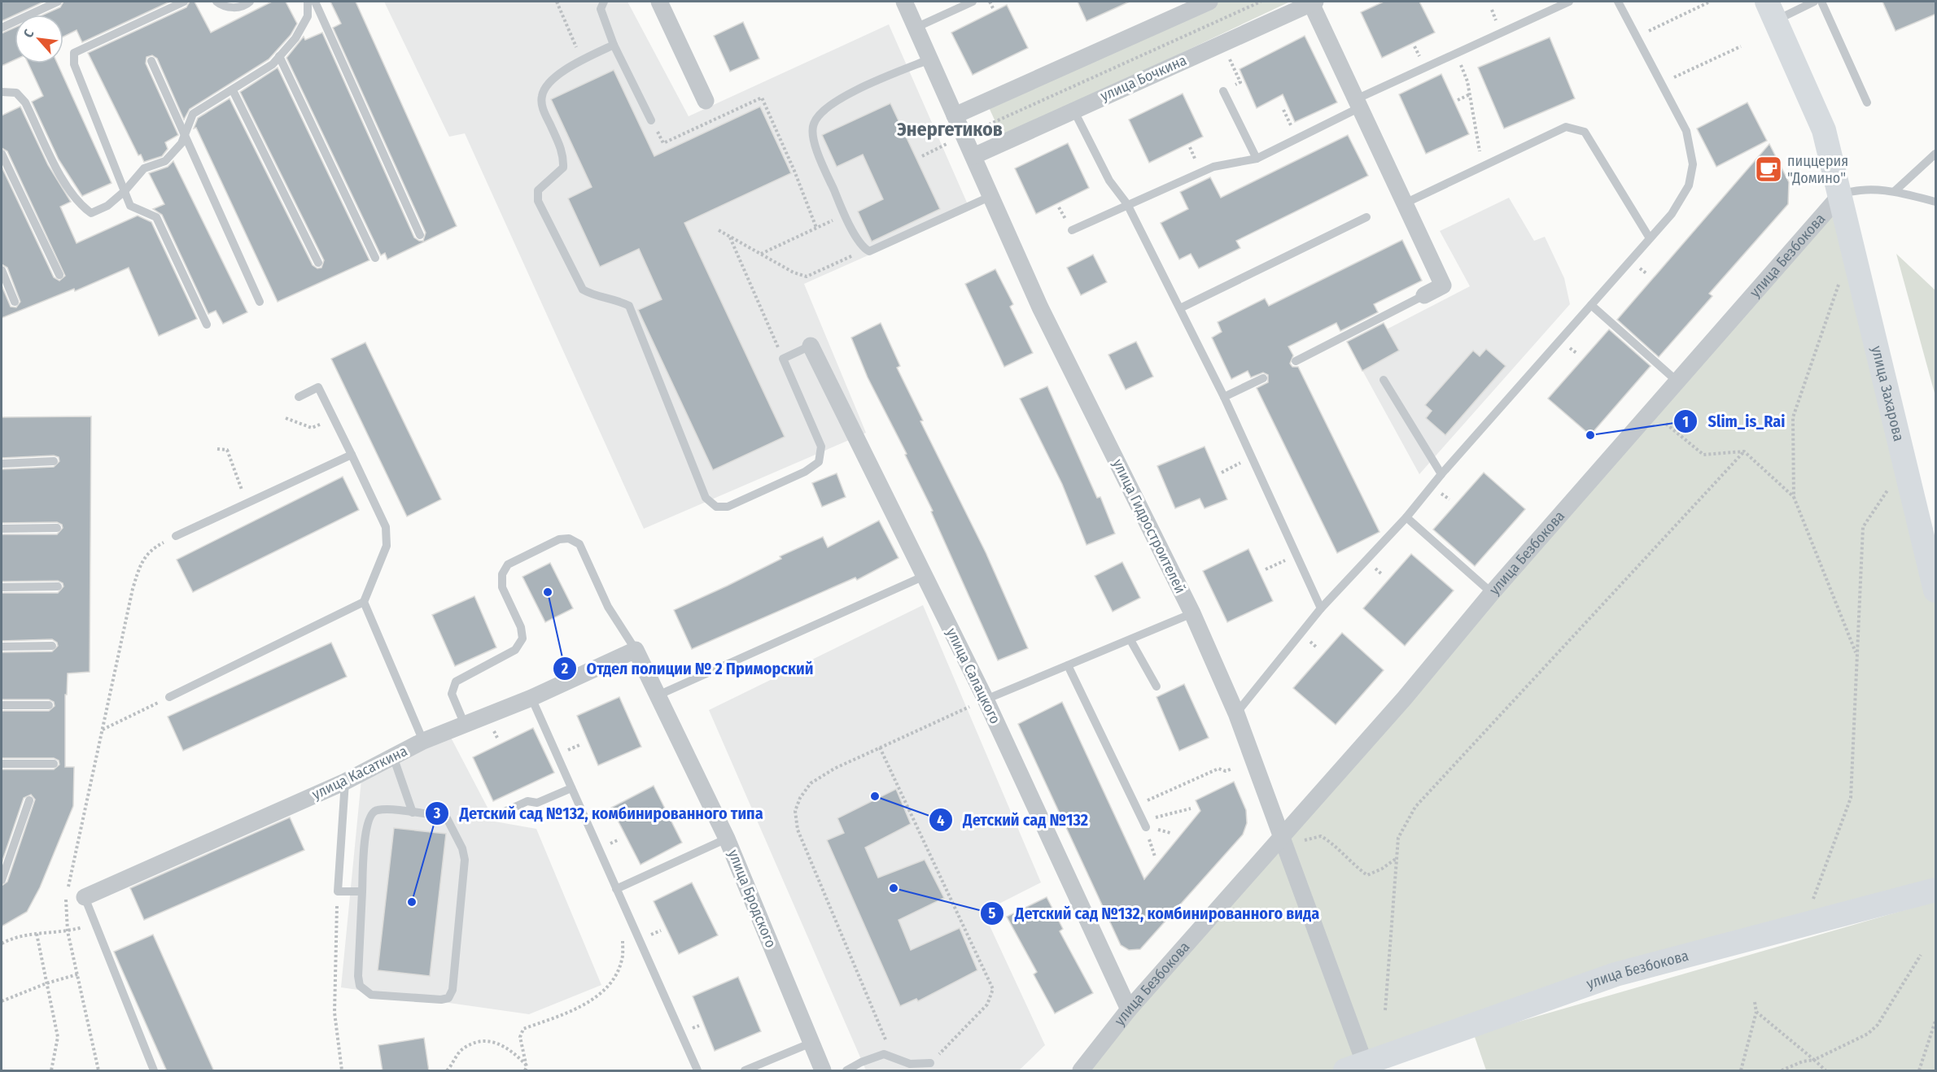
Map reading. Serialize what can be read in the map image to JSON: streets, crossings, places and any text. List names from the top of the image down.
{
  "streets": {
    "street": [
      "улица Бочкина",
      "улица Безбокова",
      "улица Захарова",
      "улица Гидростроителей",
      "улица Салацкого",
      "улица Касаткина",
      "улица Бродского"
    ]
  },
  "crossings": [
    ["улица Бочкина", "улица Гидростроителей"],
    ["улица Безбокова", "улица Захарова"],
    ["улица Безбокова", "улица Гидростроителей"],
    ["улица Безбокова", "улица Салацкого"],
    ["улица Касаткина", "улица Бродского"]
  ],
  "districts": ["Энергетиков"],
  "places": {
    "cafe": ["пиццерия \"Домино\""],
    "other": [
      "Slim_is_Rai",
      "Отдел полиции № 2 Приморский",
      "Детский сад №132",
      "Детский сад №132, комбинированного вида",
      "Детский сад №132, комбинированного типа"
    ]
  },
  "north": "top left"
}
